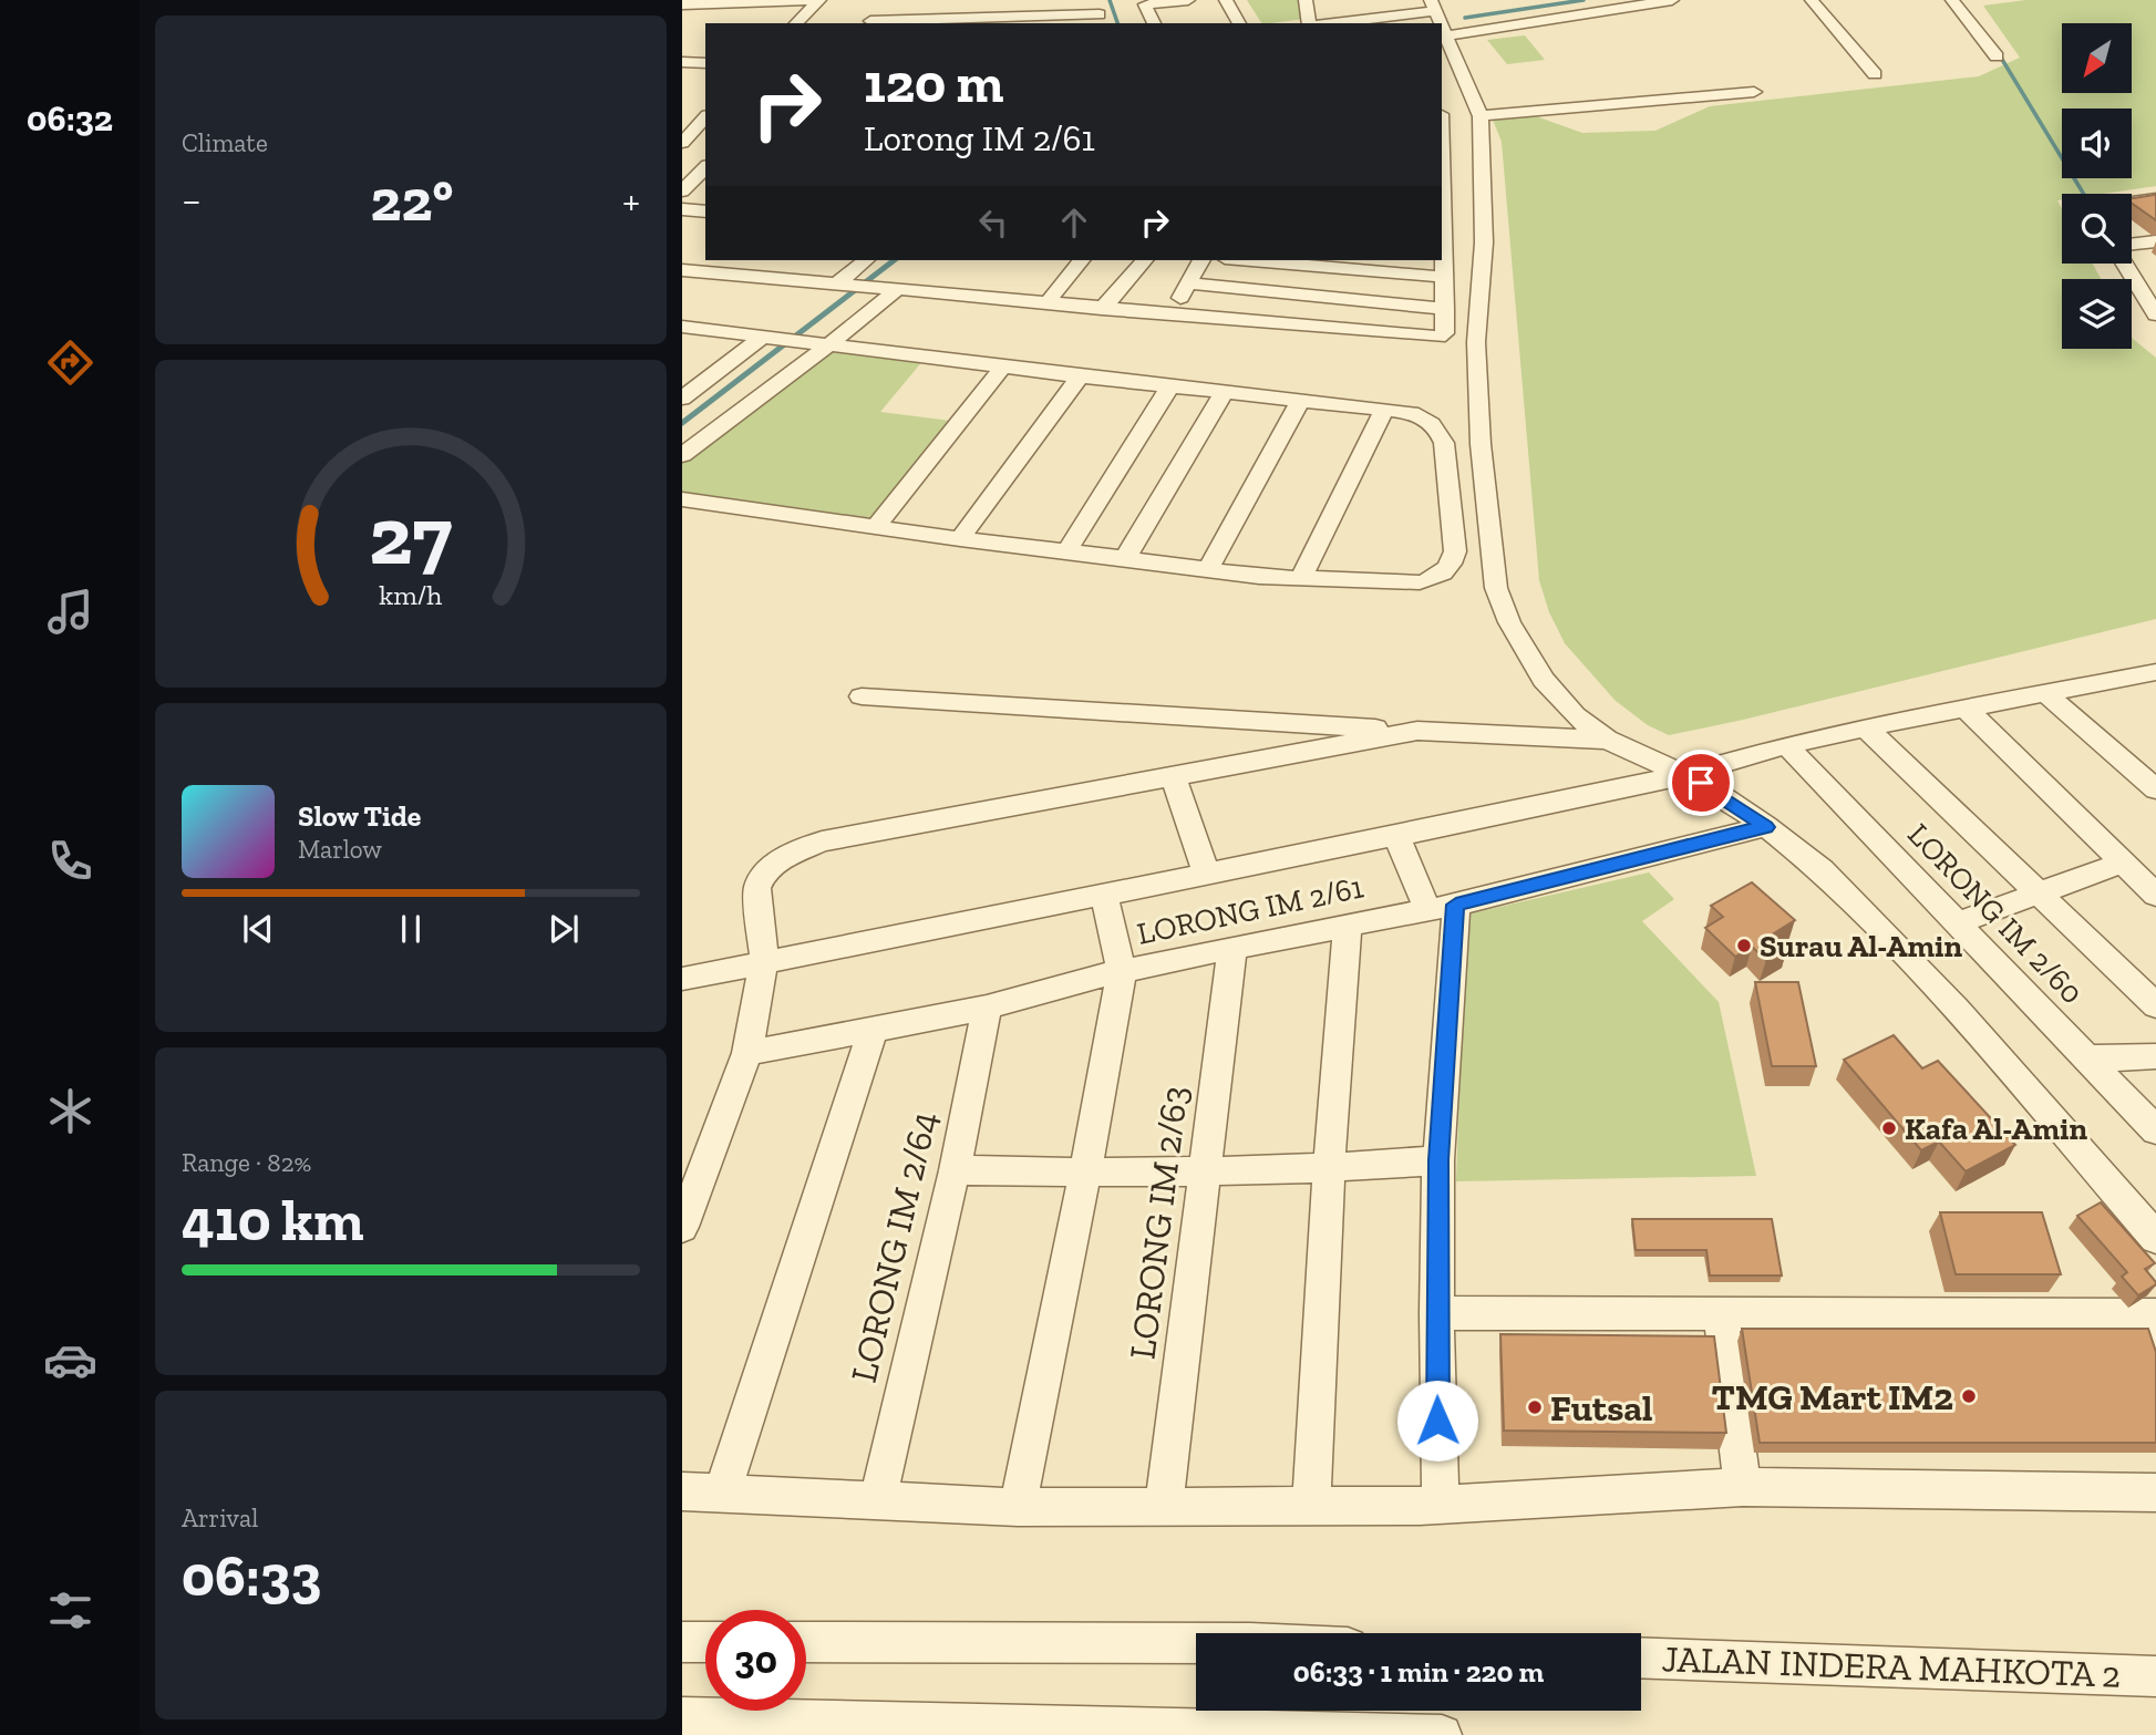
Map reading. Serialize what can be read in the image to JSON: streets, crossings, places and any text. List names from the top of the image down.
{
  "streets": {
    "street": [
      "LORONG IM 2/61",
      "LORONG IM 2/60",
      "LORONG IM 2/63",
      "LORONG IM 2/64",
      "JALAN INDERA MAHKOTA 2"
    ]
  },
  "crossings": [
    ["LORONG IM 2/61", "LORONG IM 2/63"],
    ["LORONG IM 2/61", "LORONG IM 2/64"]
  ],
  "places": [
    "Surau Al-Amin",
    "Kafa Al-Amin",
    "TMG Mart IM2",
    "Futsal"
  ],
  "north": "bottom left",
  "page": {
    "tabs": "06:32",
    "tile": [
      "Climate",
      ["Range · 82%", "410 km"],
      ["Arrival", "06:33"]
    ],
    "turn": ["120 m", "Lorong IM 2/61"],
    "heat": ["−", "22°", "+"],
    "song": ["Slow Tide", "Marlow"],
    "limit": "30",
    "trip": "06:33 · 1 min · 220 m",
    "gauge": ["27", "km/h"]
  }
}
